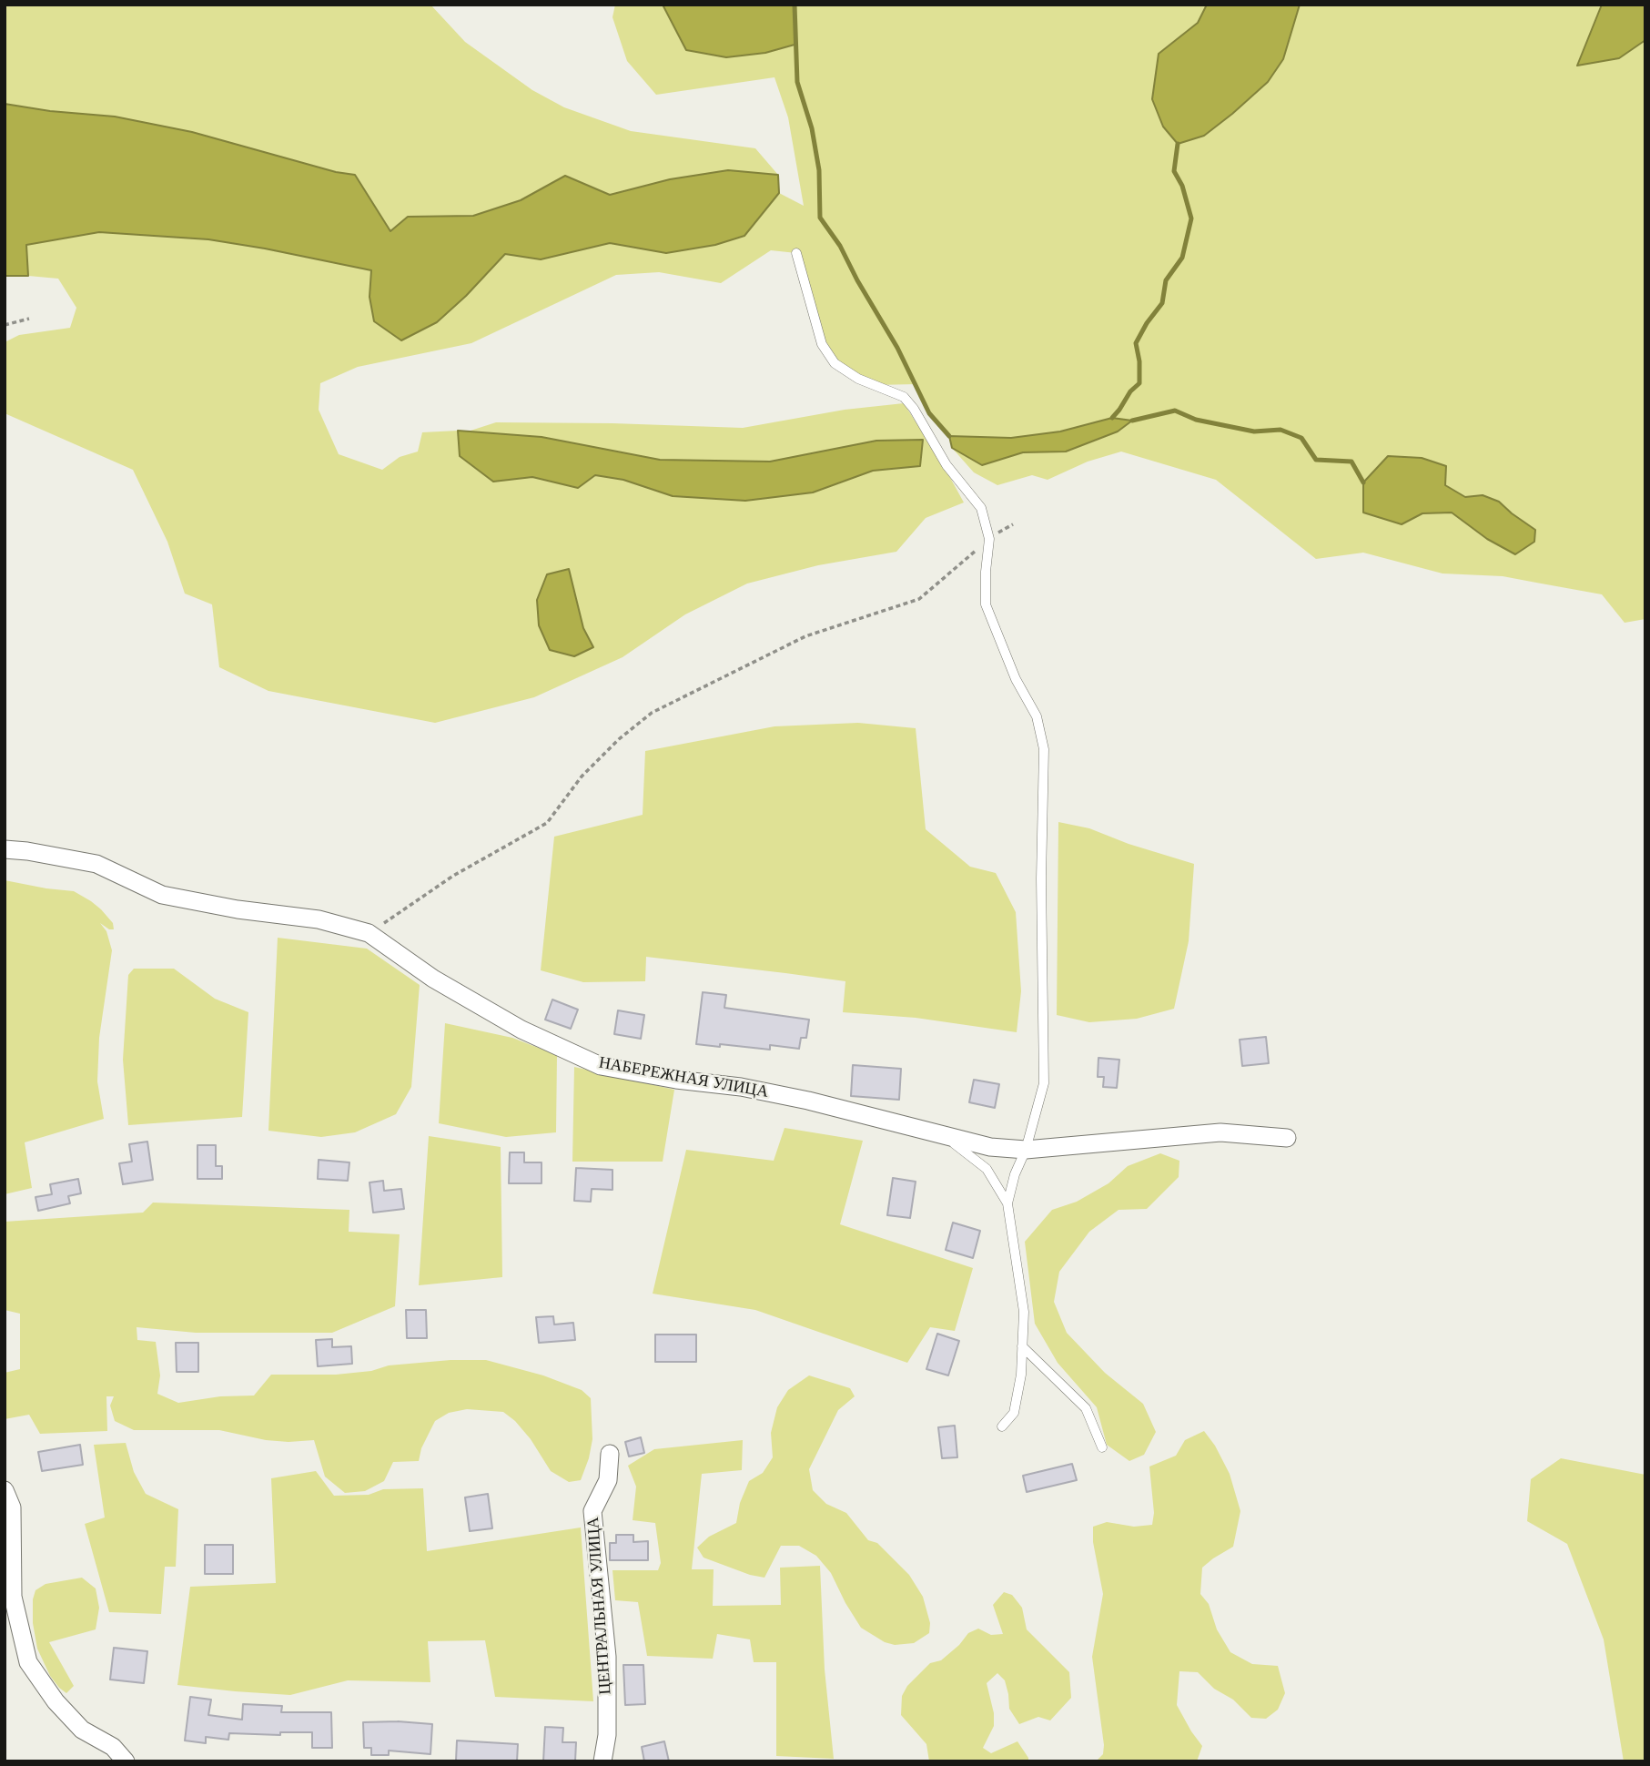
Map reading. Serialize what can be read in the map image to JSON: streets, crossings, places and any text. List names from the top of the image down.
{
  "streets": {
    "street": ["НАБЕРЕЖНАЯ УЛИЦА", "ЦЕНТРАЛЬНАЯ УЛИЦА"]
  }
}
